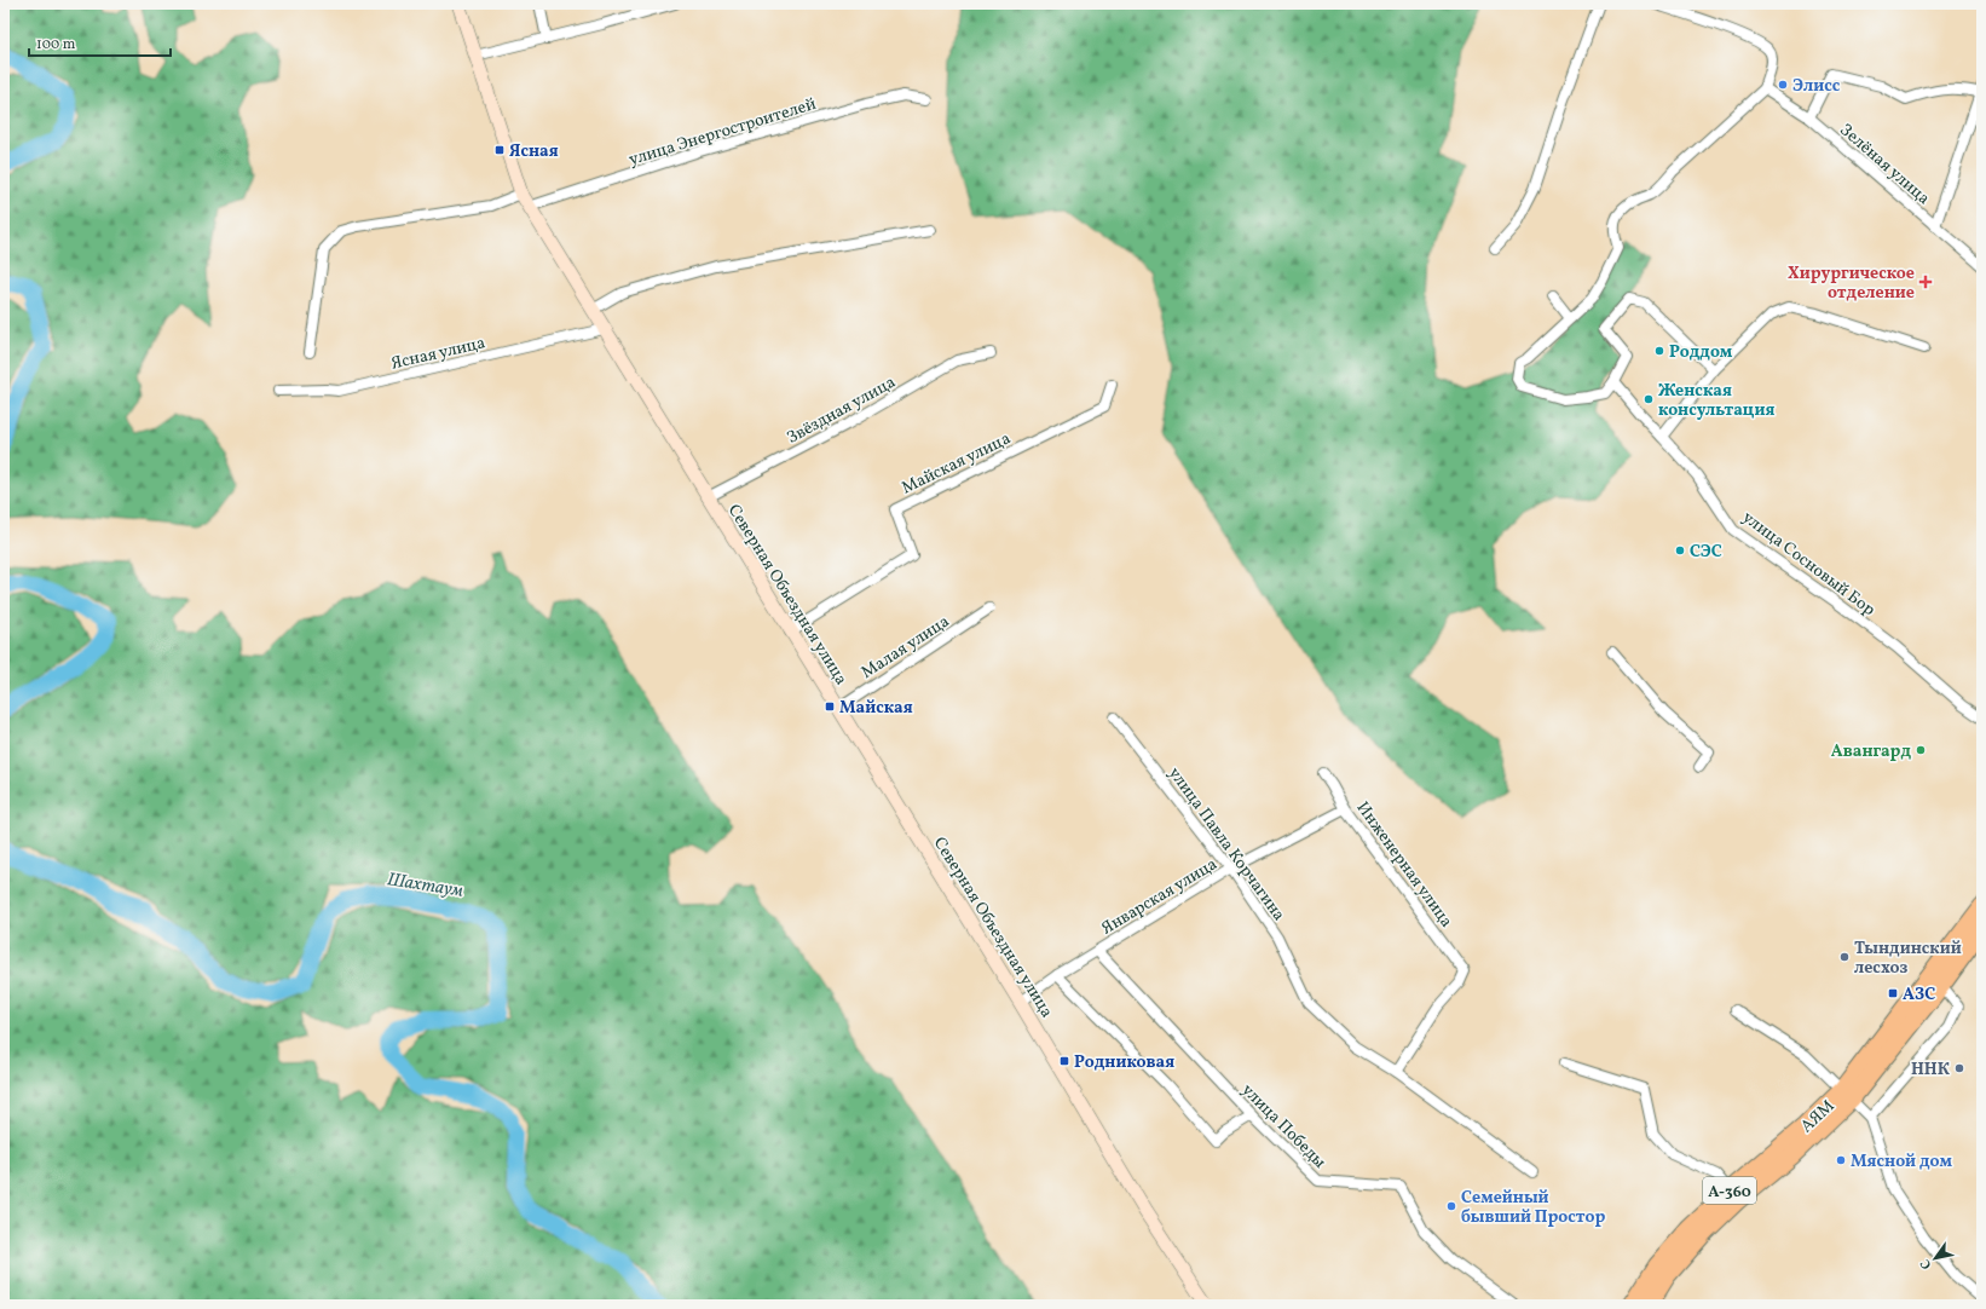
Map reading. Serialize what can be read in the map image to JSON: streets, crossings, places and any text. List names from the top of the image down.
{
  "streets": {
    "highway": ["АЯМ", "А-360"],
    "street": [
      "улица Энергостроителей",
      "Зелёная улица",
      "Ясная улица",
      "Звёздная улица",
      "Майская улица",
      "улица Сосновый Бор",
      "Северная Объездная улица",
      "Малая улица",
      "улица Павла Корчагина",
      "Инженерная улица",
      "Январская улица",
      "улица Победы"
    ]
  },
  "crossings": [
    ["улица Энергостроителей", "Северная Объездная улица"],
    ["Ясная улица", "Северная Объездная улица"],
    ["Звёздная улица", "Северная Объездная улица"],
    ["Майская улица", "Северная Объездная улица"],
    ["Северная Объездная улица", "Малая улица"],
    ["Северная Объездная улица", "Январская улица"],
    ["улица Павла Корчагина", "Инженерная улица"],
    ["улица Павла Корчагина", "Январская улица"],
    ["Инженерная улица", "Январская улица"],
    ["Январская улица", "улица Победы"]
  ],
  "water": ["Шахтаум"],
  "places": {
    "other": [
      "Элисс",
      "Роддом",
      "Женская консультация",
      "СЭС",
      "Авангард",
      "Тындинский лесхоз",
      "ННК",
      "Мясной дом",
      "Семейный бывший Простор"
    ],
    "transit": [
      "Ясная",
      "Майская",
      "АЗС",
      "Родниковая"
    ],
    "health": ["Хирургическое отделение"]
  },
  "scale_bar": "100 m",
  "north": "bottom left"
}
